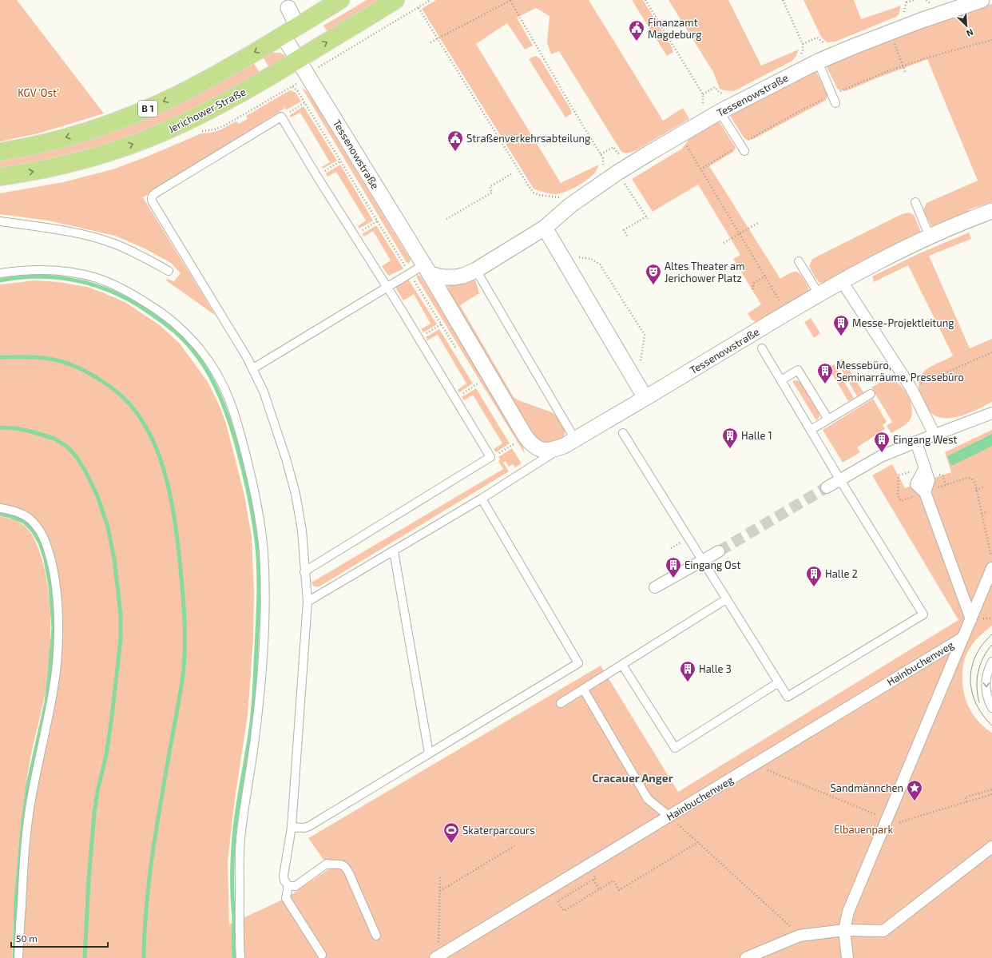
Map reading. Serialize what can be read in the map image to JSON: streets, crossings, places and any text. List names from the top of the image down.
{
  "streets": {
    "main road": ["B 1", "Jerichower Straße"],
    "street": ["Tessenowstraße", "Hainbuchenweg"]
  },
  "crossings": [
    ["Tessenowstraße", "B 1"],
    ["Tessenowstraße", "Jerichower Straße"]
  ],
  "districts": ["Cracauer Anger"],
  "parks": ["KGV 'Ost'", "Elbauenpark"],
  "places": {
    "public building": ["Finanzamt Magdeburg", "Straßenverkehrsabteilung"],
    "theatre": ["Altes Theater am Jerichower Platz"],
    "building": [
      "Messe-Projektleitung",
      "Messebüro, Seminarräume, Pressebüro",
      "Halle 1",
      "Eingang West",
      "Eingang Ost",
      "Halle 2",
      "Halle 3"
    ],
    "place": ["Sandmännchen"],
    "sports": ["Skaterparcours"]
  },
  "scale_bar": "50 m",
  "north": "bottom right"
}
